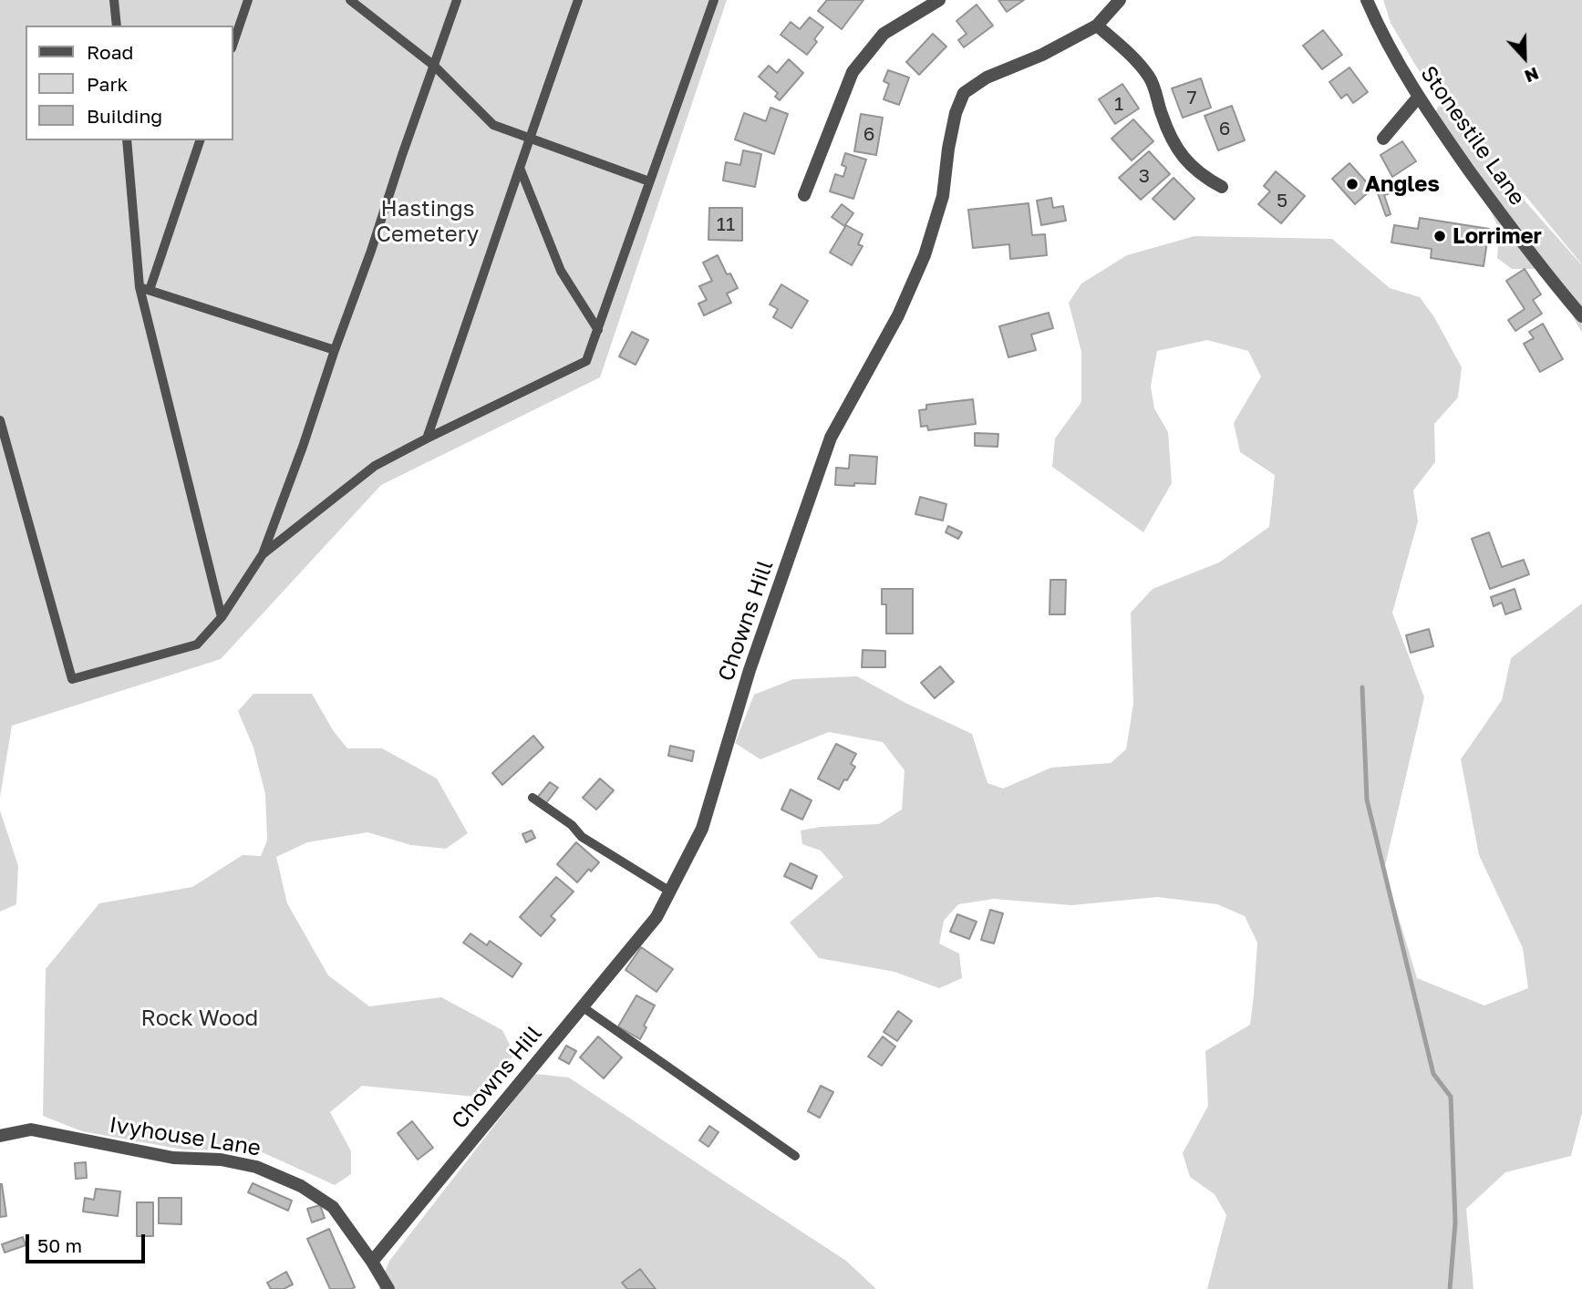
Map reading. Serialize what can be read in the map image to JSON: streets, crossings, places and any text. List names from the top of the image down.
{
  "streets": {
    "street": ["Stonestile Lane", "Chowns Hill", "Ivyhouse Lane"]
  },
  "crossings": [
    ["Chowns Hill", "Ivyhouse Lane"]
  ],
  "parks": ["Hastings Cemetery", "Rock Wood"],
  "places": ["Angles", "Lorrimer"],
  "house_numbers": [
    "7",
    "1",
    "6",
    "6",
    "3",
    "5",
    "11"
  ],
  "legend": ["Road", "Park", "Building"],
  "scale_bar": "50 m",
  "north": "bottom"
}
